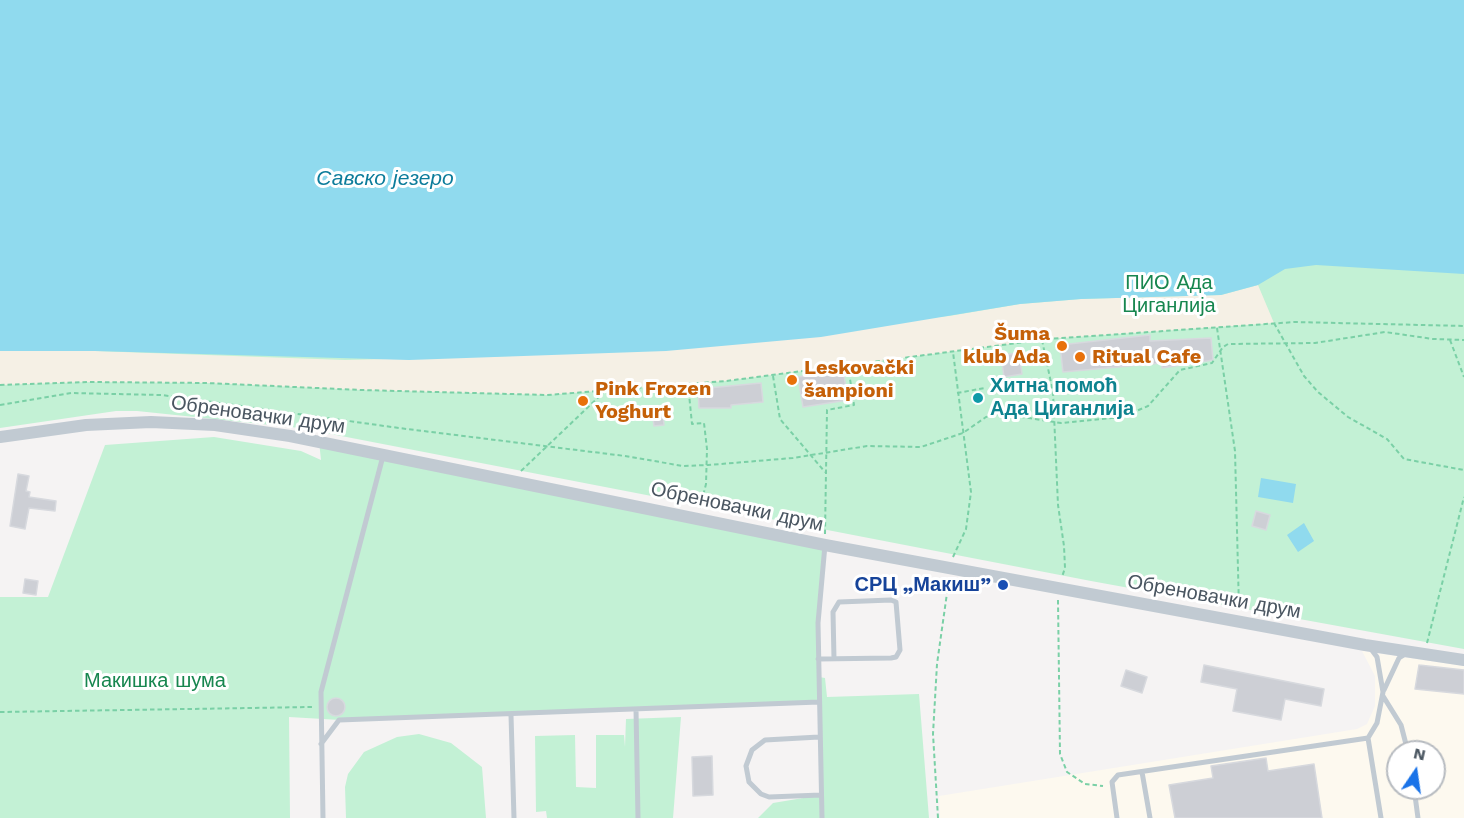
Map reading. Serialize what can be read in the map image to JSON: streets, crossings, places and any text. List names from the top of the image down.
{
  "streets": {
    "street": ["Обреновачки друм"]
  },
  "water": ["Савско језеро"],
  "parks": ["ПИО Ада Циганлија", "Макишка шума"],
  "places": [
    "Šuma klub Ada",
    "Ritual Cafe",
    "Leskovački šampioni",
    "Хитна помоћ Ада Циганлија",
    "Pink Frozen Yoghurt",
    "СРЦ „Макиш”"
  ],
  "north": "top"
}
